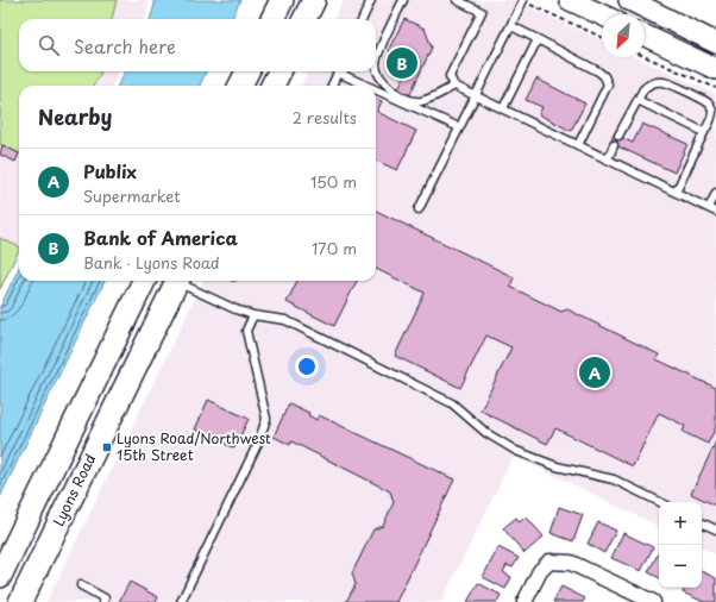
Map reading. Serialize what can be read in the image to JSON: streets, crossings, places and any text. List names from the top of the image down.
{
  "streets": {
    "main road": ["Lyons Road"]
  },
  "places": {
    "transit": ["Lyons Road/Northwest 15th Street"]
  },
  "north": "bottom left",
  "page": {
    "search": "Search here",
    "pins": ["B", "A"],
    "heading": ["Nearby", "2 results"],
    "list": [
      {
        "mark": "A",
        "name": "Publix",
        "note": "Supermarket",
        "value": "150 m"
      },
      {
        "mark": "B",
        "name": "Bank of America",
        "note": "Bank · Lyons Road",
        "value": "170 m"
      }
    ],
    "map_buttons": ["+", "−"]
  }
}
